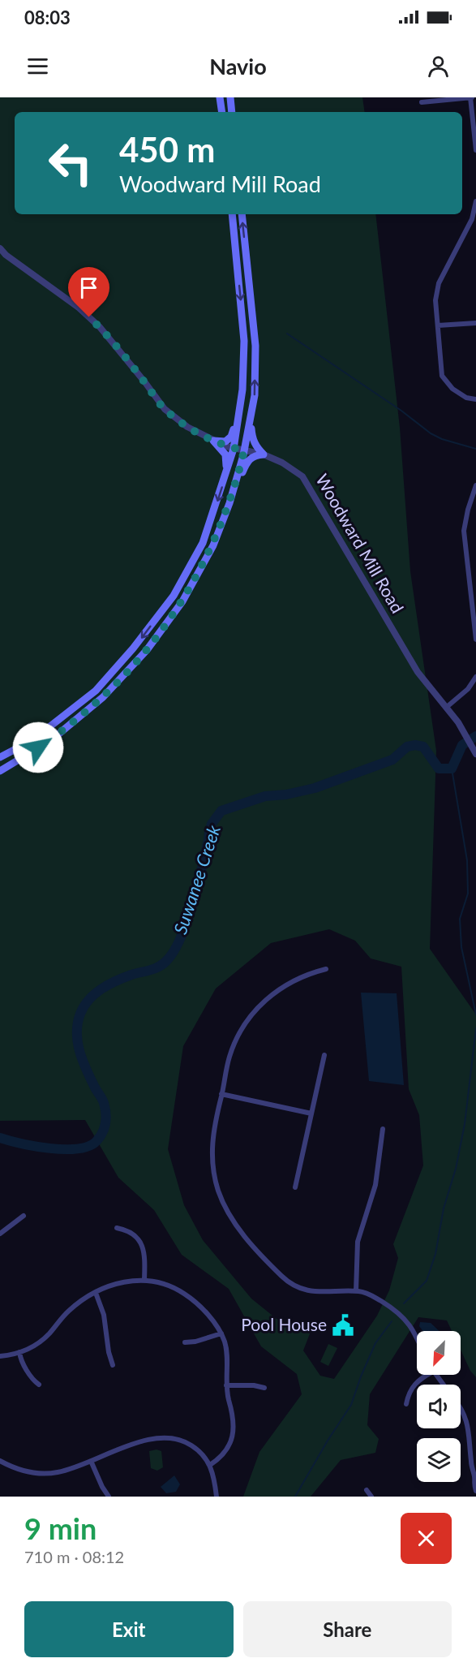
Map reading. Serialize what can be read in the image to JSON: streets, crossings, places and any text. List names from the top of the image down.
{
  "streets": {
    "street": ["Woodward Mill Road"]
  },
  "water": ["Suwanee Creek"],
  "places": {
    "public building": ["Pool House"]
  },
  "north": "bottom left",
  "page": {
    "status": "08:03",
    "header": "Navio",
    "turn": ["450 m", "Woodward Mill Road"],
    "heading": ["9 min", "710 m · 08:12"],
    "buttons": ["Exit", "Share"]
  }
}
